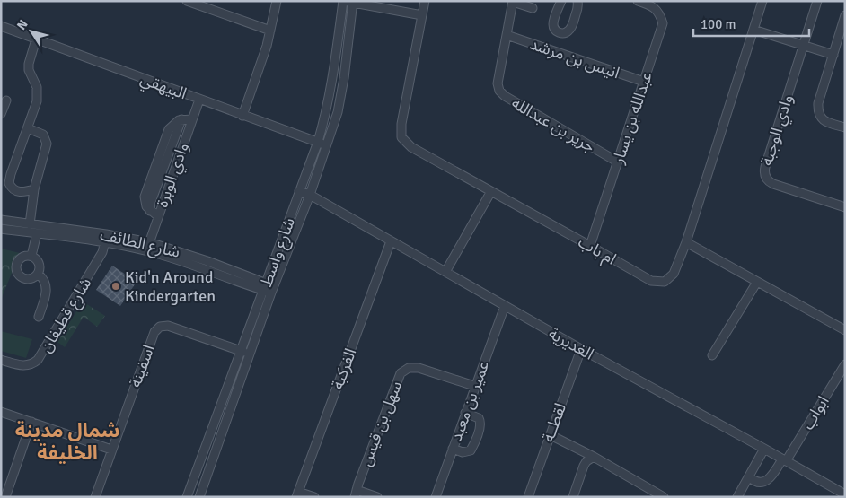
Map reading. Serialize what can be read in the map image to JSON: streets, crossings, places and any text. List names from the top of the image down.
{
  "streets": {
    "street": [
      "انيس بن مرشد",
      "البيهقي",
      "عبدالله بن يسار",
      "جرير بن عبدالله",
      "وادي الوجبة",
      "وادي الوبرة",
      "شارع الطائف",
      "ام باب",
      "شارع واسط",
      "شارع قطيفان",
      "الغديرية",
      "اسفينة",
      "الفركية",
      "عمير بن معبد",
      "ابواب",
      "لقطــة",
      "سهل بن قيس"
    ]
  },
  "crossings": [
    ["انيس بن مرشد", "عبدالله بن يسار"],
    ["انيس بن مرشد", "جرير بن عبدالله"],
    ["البيهقي", "وادي الوبرة"],
    ["البيهقي", "شارع واسط"],
    ["عبدالله بن يسار", "جرير بن عبدالله"],
    ["عبدالله بن يسار", "ام باب"],
    ["وادي الوبرة", "شارع الطائف"],
    ["شارع الطائف", "شارع واسط"],
    ["شارع الطائف", "شارع قطيفان"],
    ["شارع واسط", "الغديرية"],
    ["شارع واسط", "اسفينة"],
    ["الغديرية", "الفركية"],
    ["الغديرية", "عمير بن معبد"],
    ["الغديرية", "ابواب"],
    ["الغديرية", "لقطــة"],
    ["عمير بن معبد", "سهل بن قيس"]
  ],
  "districts": ["شمال مدينة الخليفة"],
  "places": ["Kid'n Around Kindergarten"],
  "scale_bar": "100 m",
  "north": "top left"
}
